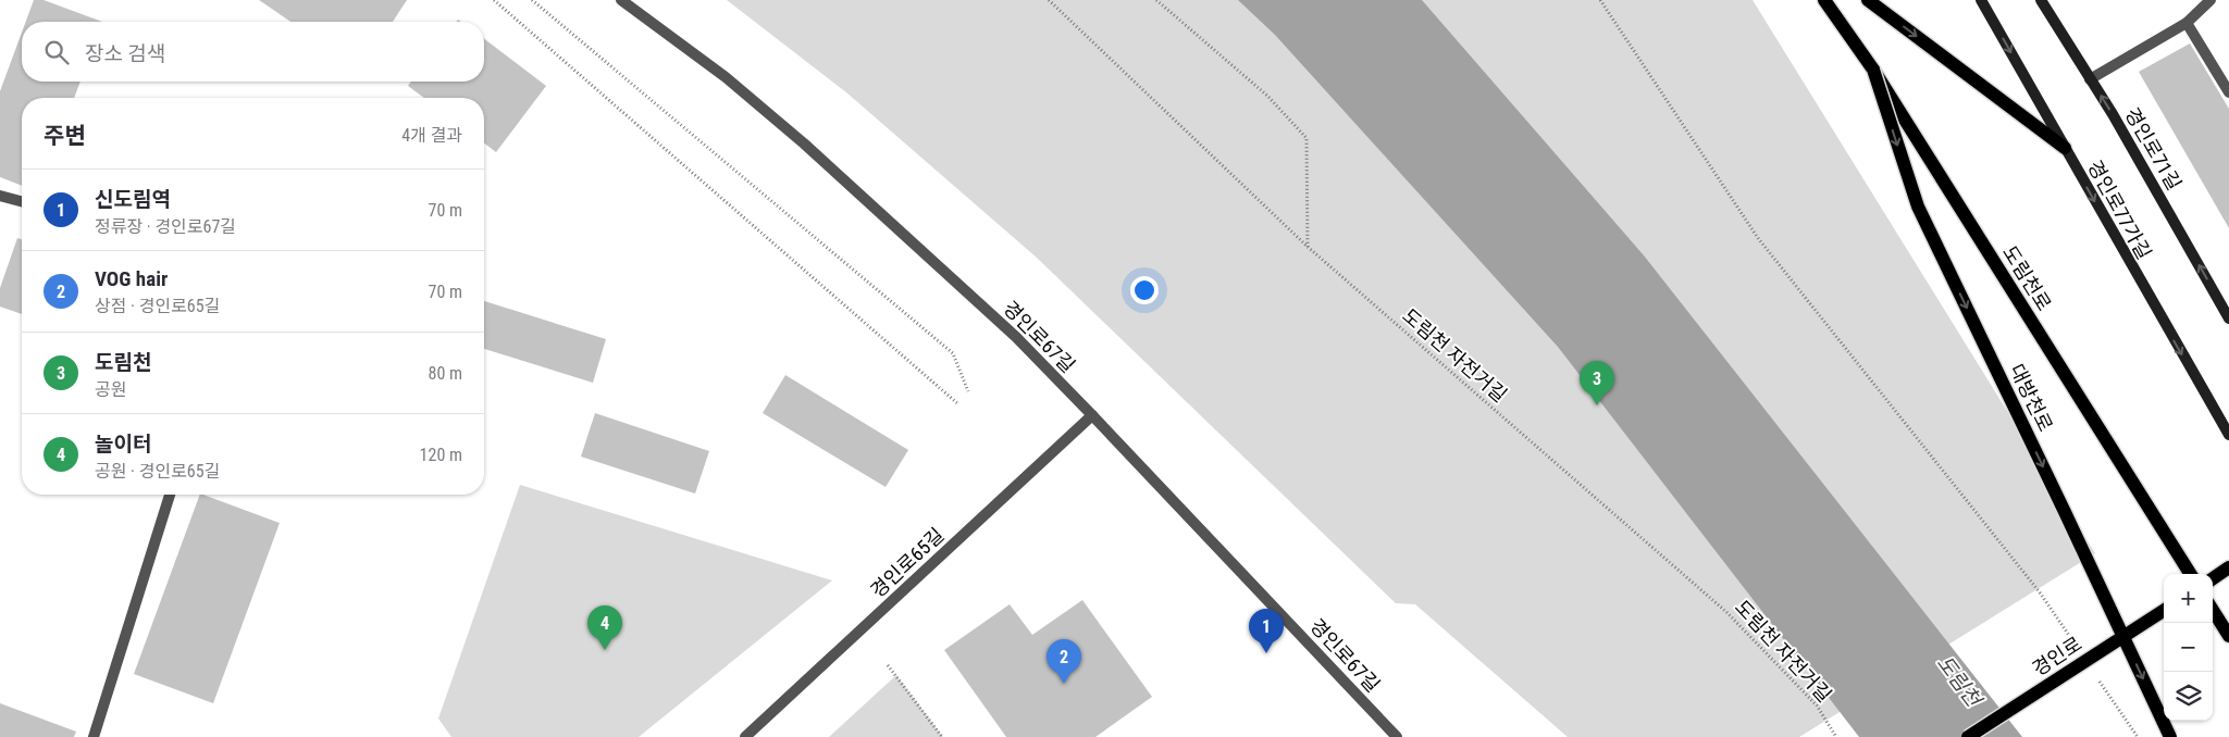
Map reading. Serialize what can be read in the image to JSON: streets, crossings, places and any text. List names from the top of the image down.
{
  "streets": {
    "main road": [
      "경인로71길",
      "경인로77가길",
      "도림천로",
      "대방천로",
      "경인로"
    ],
    "street": ["경인로67길", "경인로65길"],
    "path": ["도림천 자전거길"]
  },
  "crossings": [
    ["도림천로", "대방천로"],
    ["경인로67길", "경인로65길"]
  ],
  "one_way": ["경인로71길", "대방천로"],
  "water": ["도림천"],
  "page": {
    "search": "장소 검색",
    "heading": ["주변", "4개 결과"],
    "list": [
      {
        "mark": "1",
        "name": "신도림역",
        "note": "정류장 · 경인로67길",
        "value": "70 m"
      },
      {
        "mark": "2",
        "name": "VOG hair",
        "note": "상점 · 경인로65길",
        "value": "70 m"
      },
      {
        "mark": "3",
        "name": "도림천",
        "note": "공원",
        "value": "80 m"
      },
      {
        "mark": "4",
        "name": "놀이터",
        "note": "공원 · 경인로65길",
        "value": "120 m"
      }
    ],
    "pins": [
      "3",
      "4",
      "1",
      "2"
    ],
    "map_buttons": ["+", "−"]
  }
}
